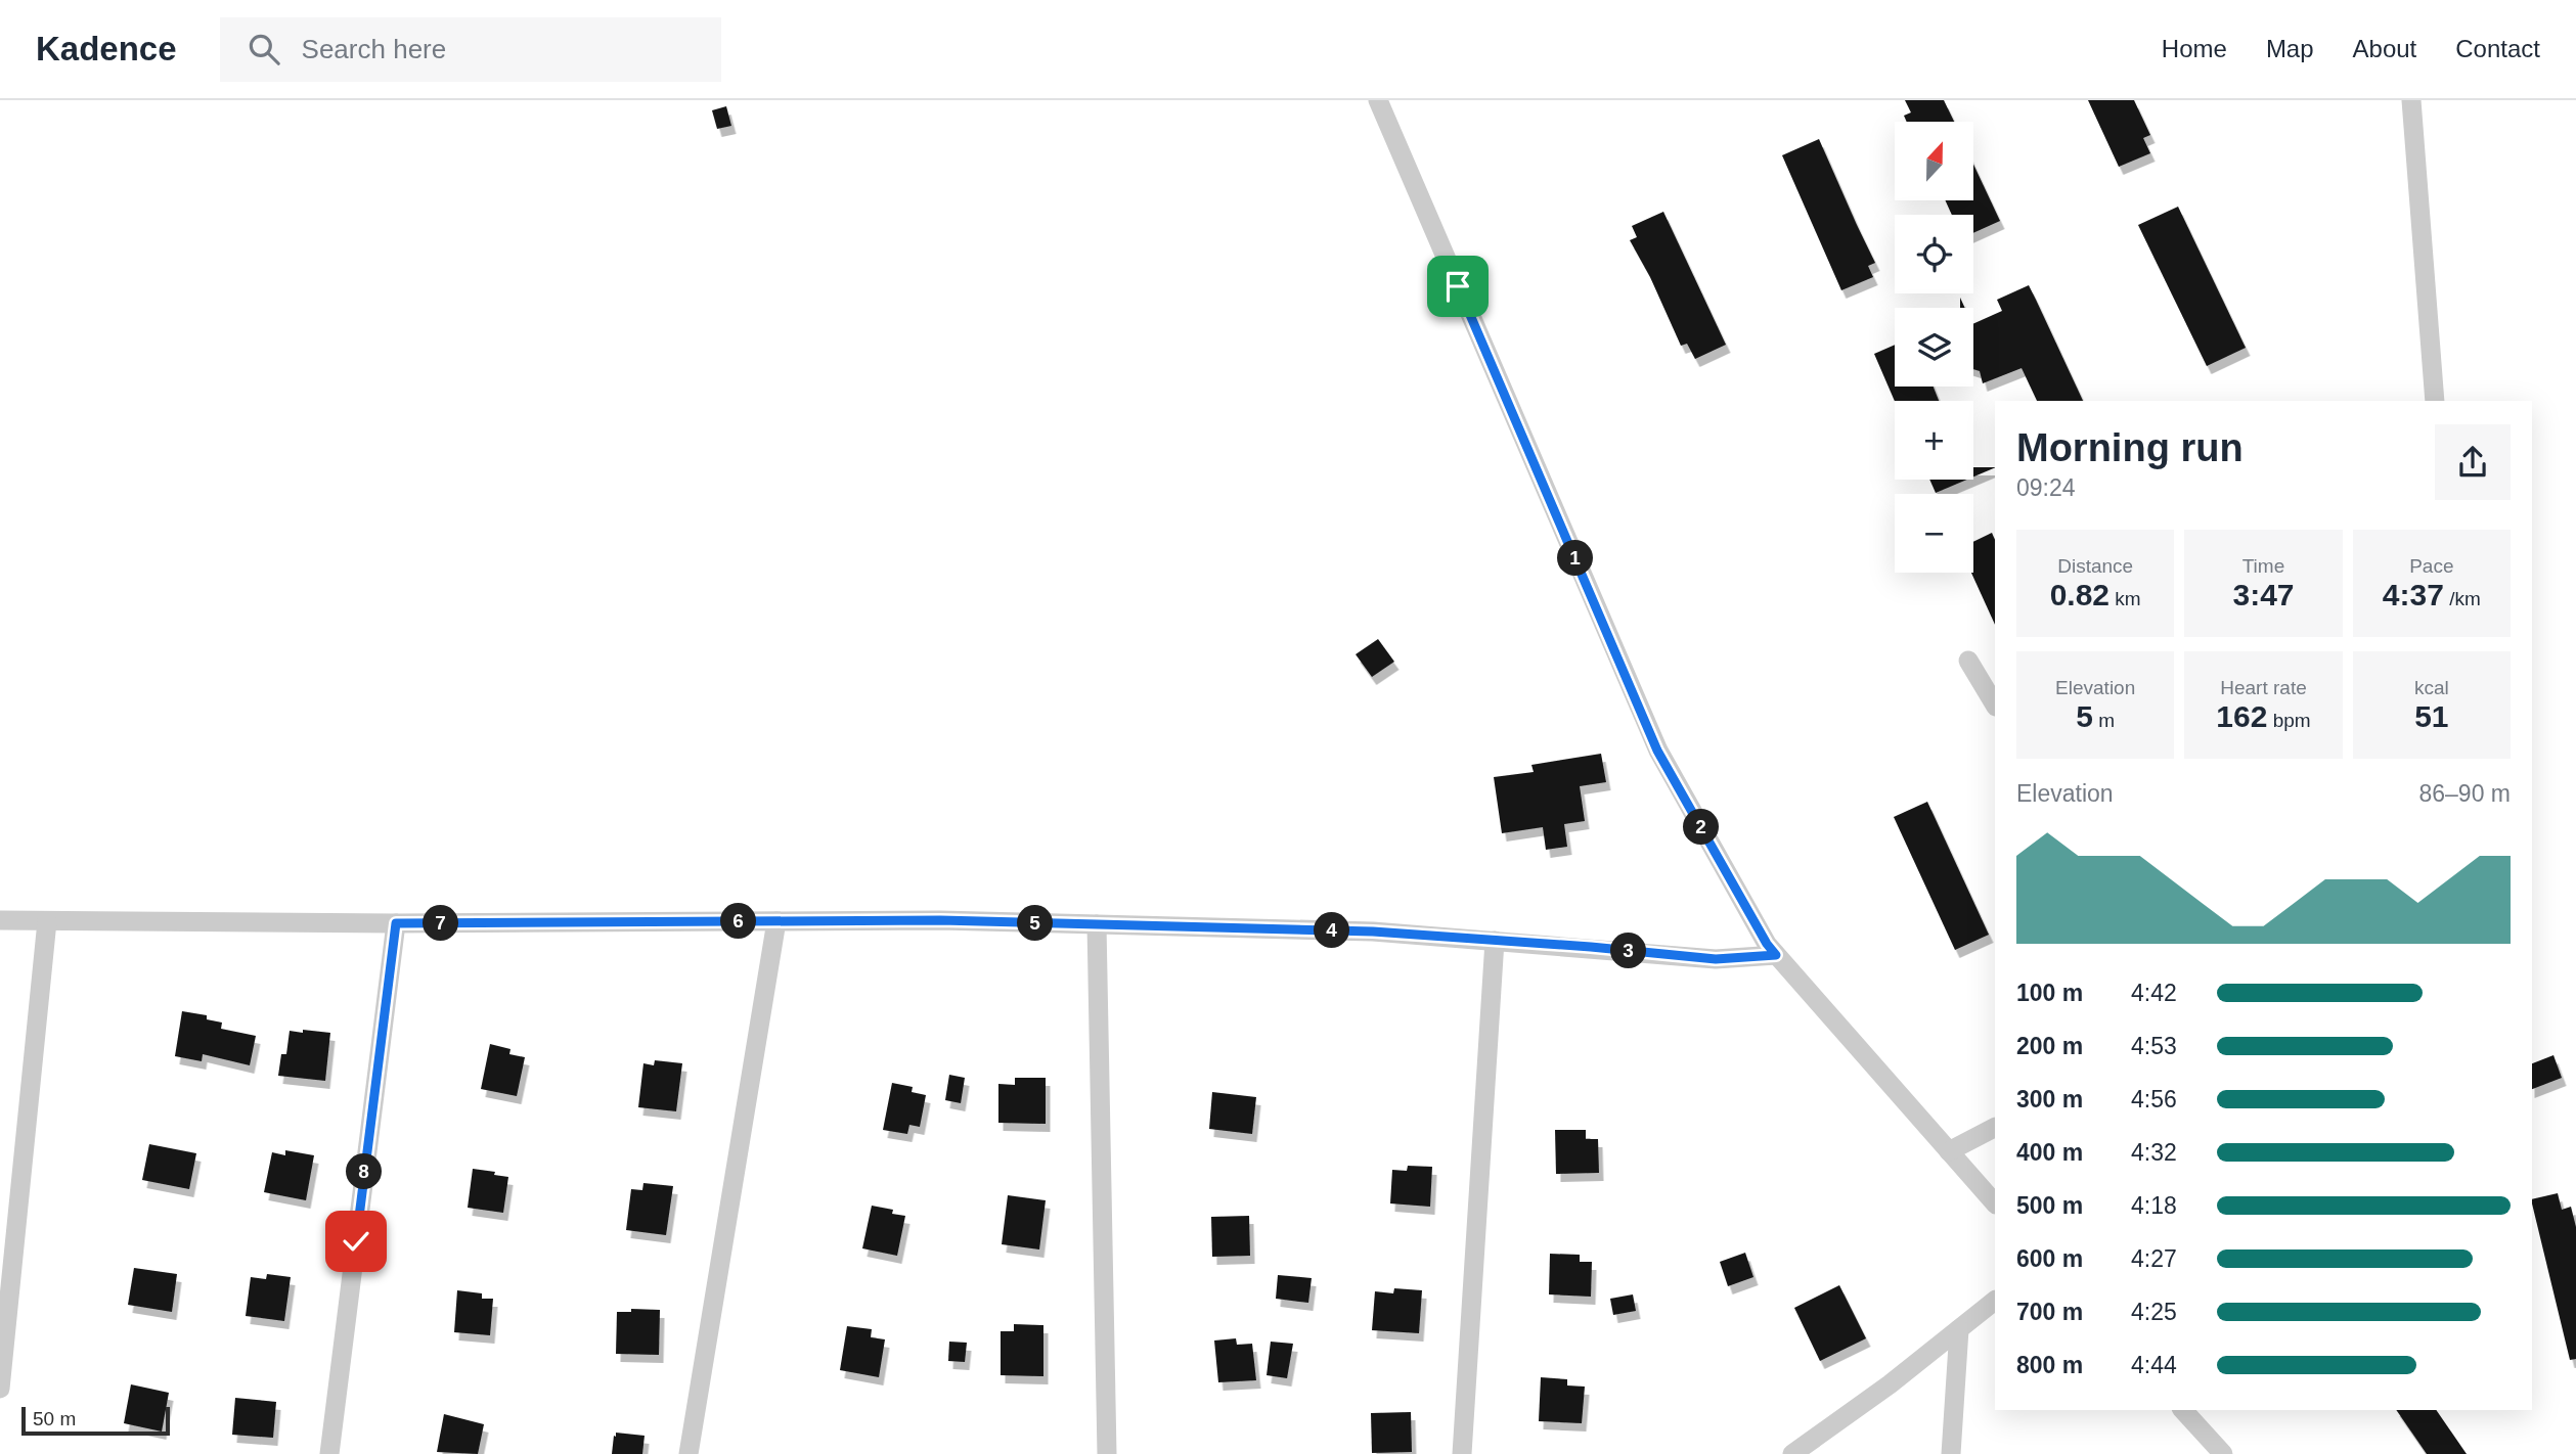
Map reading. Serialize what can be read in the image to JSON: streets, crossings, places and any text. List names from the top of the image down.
{
  "scale_bar": "50 m",
  "north": "top",
  "page": {
    "header": "Kadence",
    "search": "Search here",
    "nav": [
      "Home",
      "Map",
      "About",
      "Contact"
    ],
    "map_buttons": ["+", "−"],
    "heading": ["Morning run", "09:24"],
    "stats": [
      ["Distance", "0.82 km"],
      ["Time", "3:47"],
      ["Pace", "4:37 /km"],
      ["Elevation", "5 m"],
      ["Heart rate", "162 bpm"],
      ["kcal", "51"]
    ],
    "pins": [
      "1",
      "2",
      "6",
      "5",
      "7",
      "4",
      "3",
      "8"
    ],
    "chart": ["Elevation", "86–90 m"],
    "list": [
      {
        "name": "100 m",
        "note": "4:42"
      },
      {
        "name": "200 m",
        "note": "4:53"
      },
      {
        "name": "300 m",
        "note": "4:56"
      },
      {
        "name": "400 m",
        "note": "4:32"
      },
      {
        "name": "500 m",
        "note": "4:18"
      },
      {
        "name": "600 m",
        "note": "4:27"
      },
      {
        "name": "700 m",
        "note": "4:25"
      },
      {
        "name": "800 m",
        "note": "4:44"
      }
    ],
    "scale": "50 m"
  }
}
